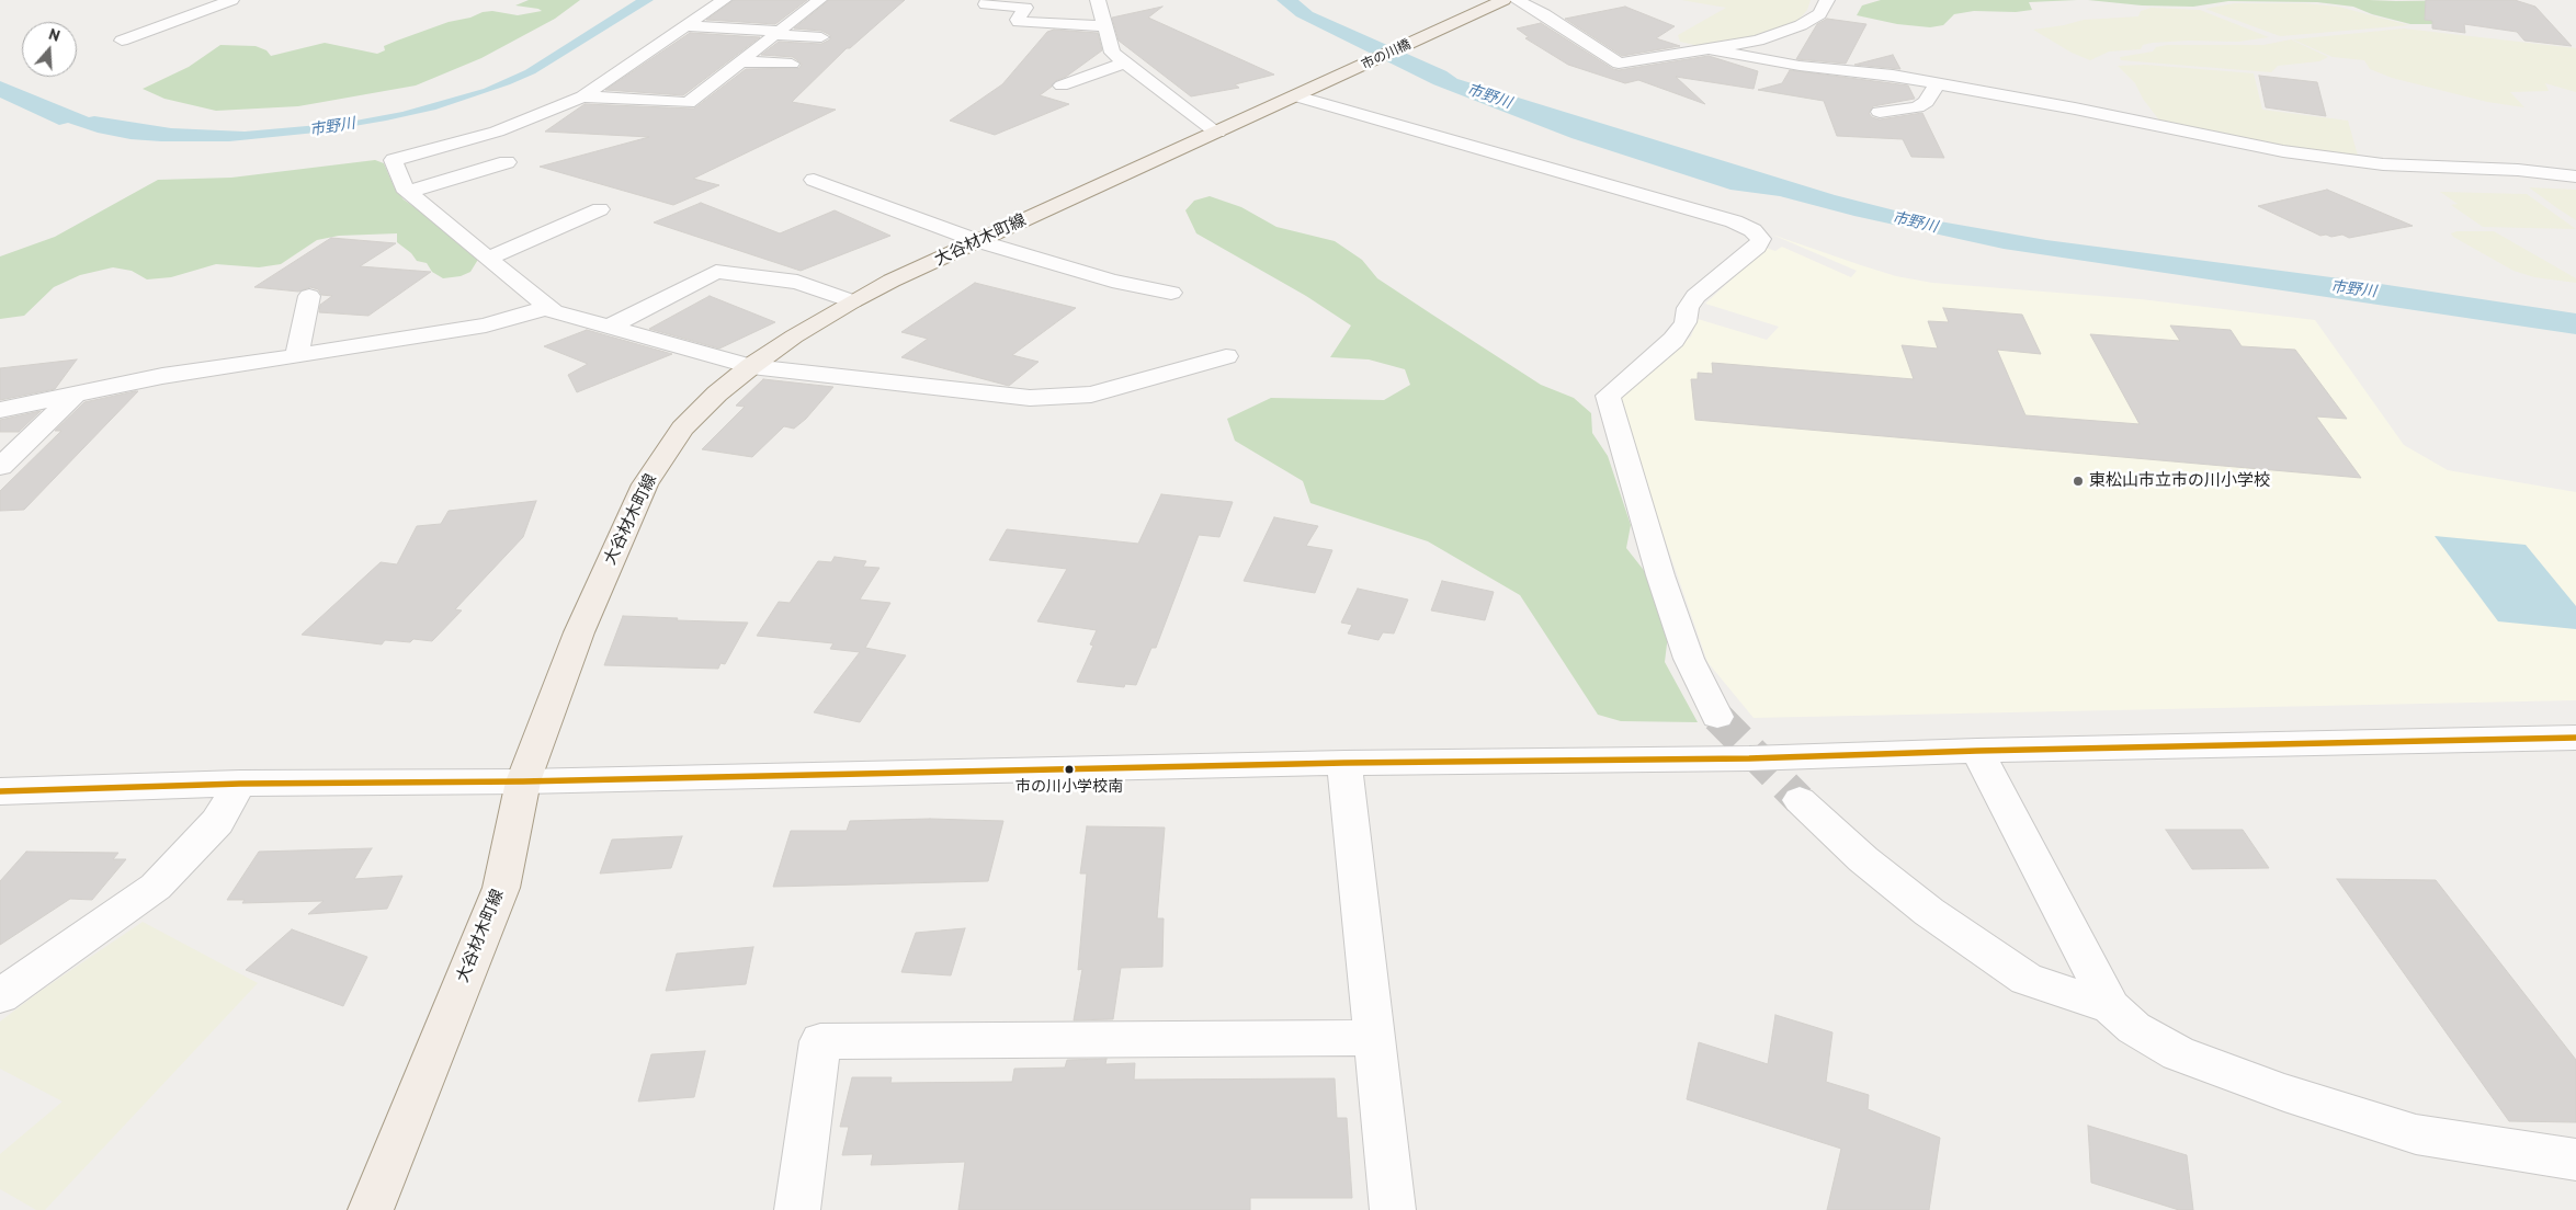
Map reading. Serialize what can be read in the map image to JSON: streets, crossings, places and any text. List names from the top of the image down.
{
  "streets": {
    "main road": ["市の川橋", "大谷材木町線"]
  },
  "crossings": [
    ["市の川橋", "大谷材木町線"]
  ],
  "water": ["市野川"],
  "places": ["東松山市立市の川小学校", "市の川小学校南"],
  "north": "top"
}
